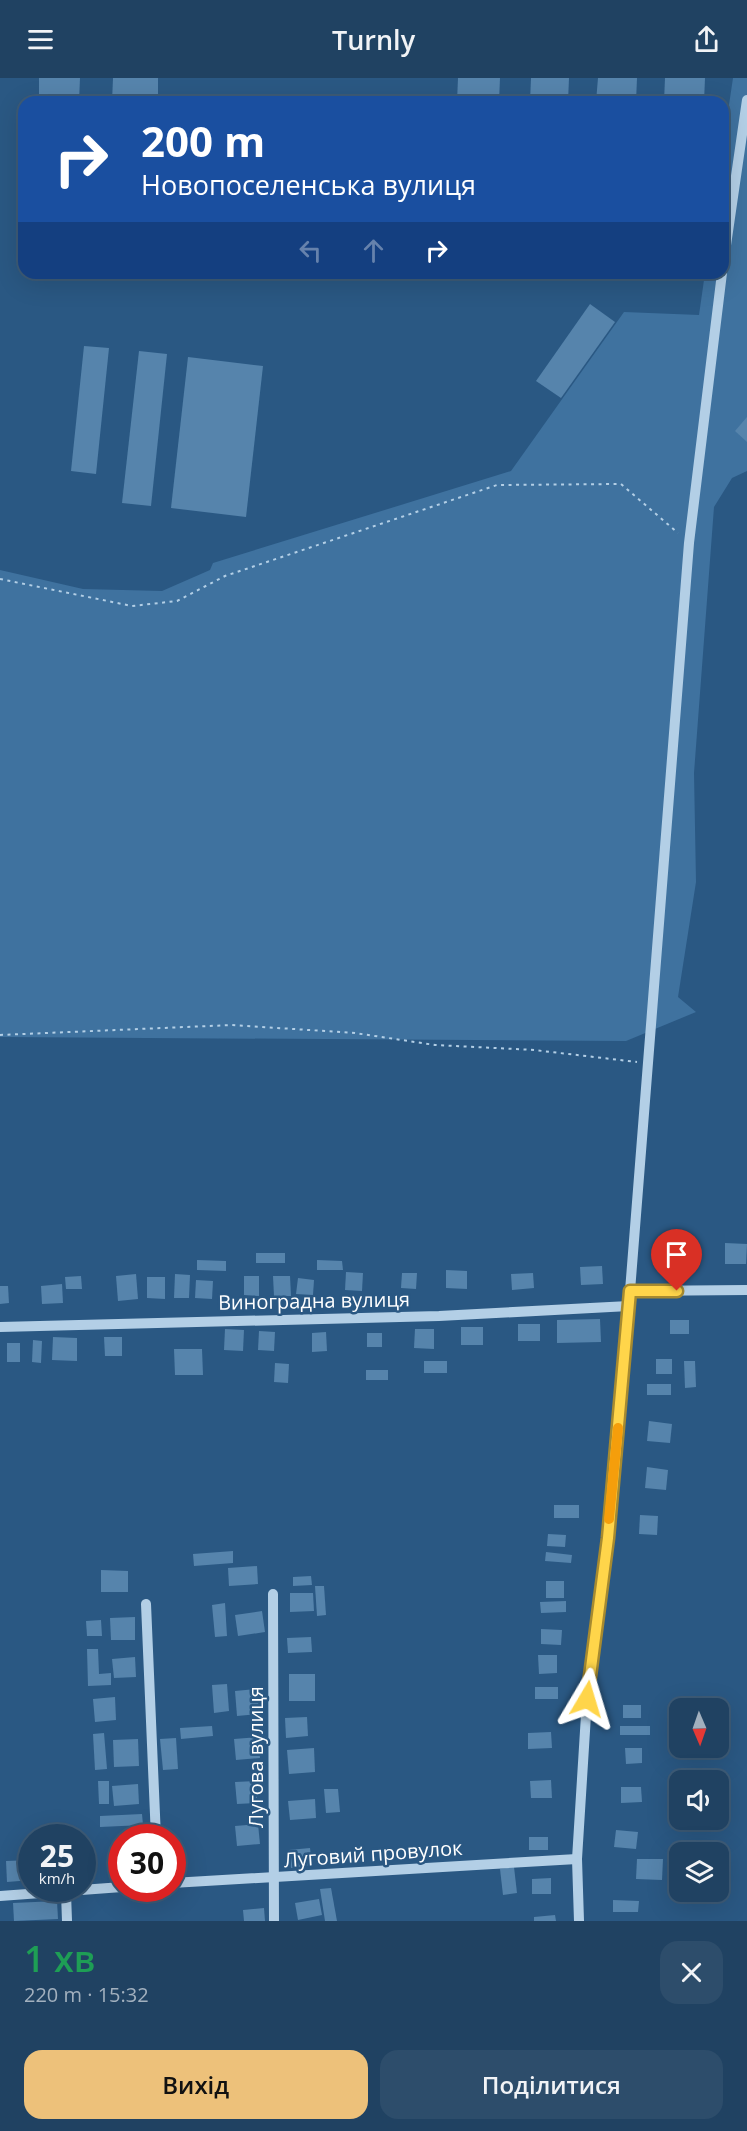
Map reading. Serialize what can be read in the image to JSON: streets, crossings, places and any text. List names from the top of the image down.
{
  "streets": {
    "street": ["Виноградна вулиця", "Лугова вулиця", "Луговий провулок"]
  },
  "crossings": [
    ["Лугова вулиця", "Луговий провулок"]
  ],
  "north": "bottom",
  "page": {
    "header": "Turnly",
    "turn": ["200 m", "Новопоселенська вулиця"],
    "speed": "25 km/h",
    "limit": "30",
    "heading": ["1 хв", "220 m · 15:32"],
    "buttons": ["Вихід", "Поділитися"]
  }
}
